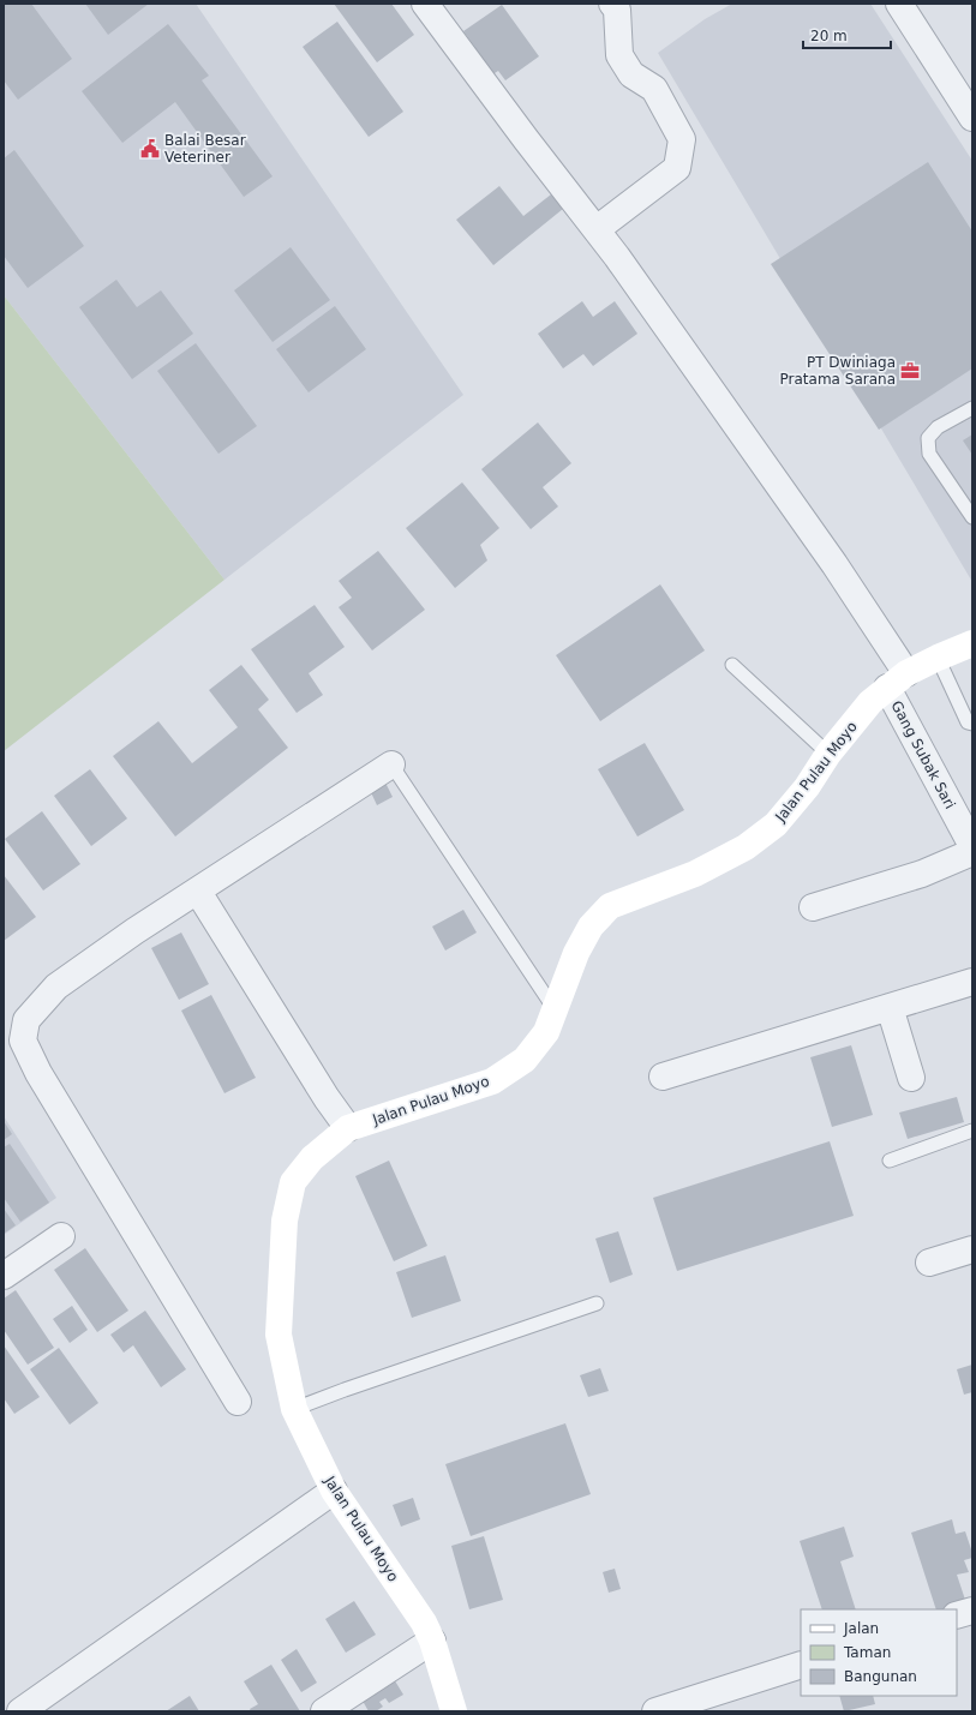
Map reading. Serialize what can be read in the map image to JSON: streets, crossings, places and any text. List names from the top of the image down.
{
  "streets": {
    "street": ["Gang Subak Sari", "Jalan Pulau Moyo"]
  },
  "crossings": [
    ["Gang Subak Sari", "Jalan Pulau Moyo"]
  ],
  "places": {
    "public building": ["Balai Besar Veteriner"],
    "office": ["PT Dwiniaga Pratama Sarana"]
  },
  "legend": ["Jalan", "Taman", "Bangunan"],
  "scale_bar": "20 m"
}
